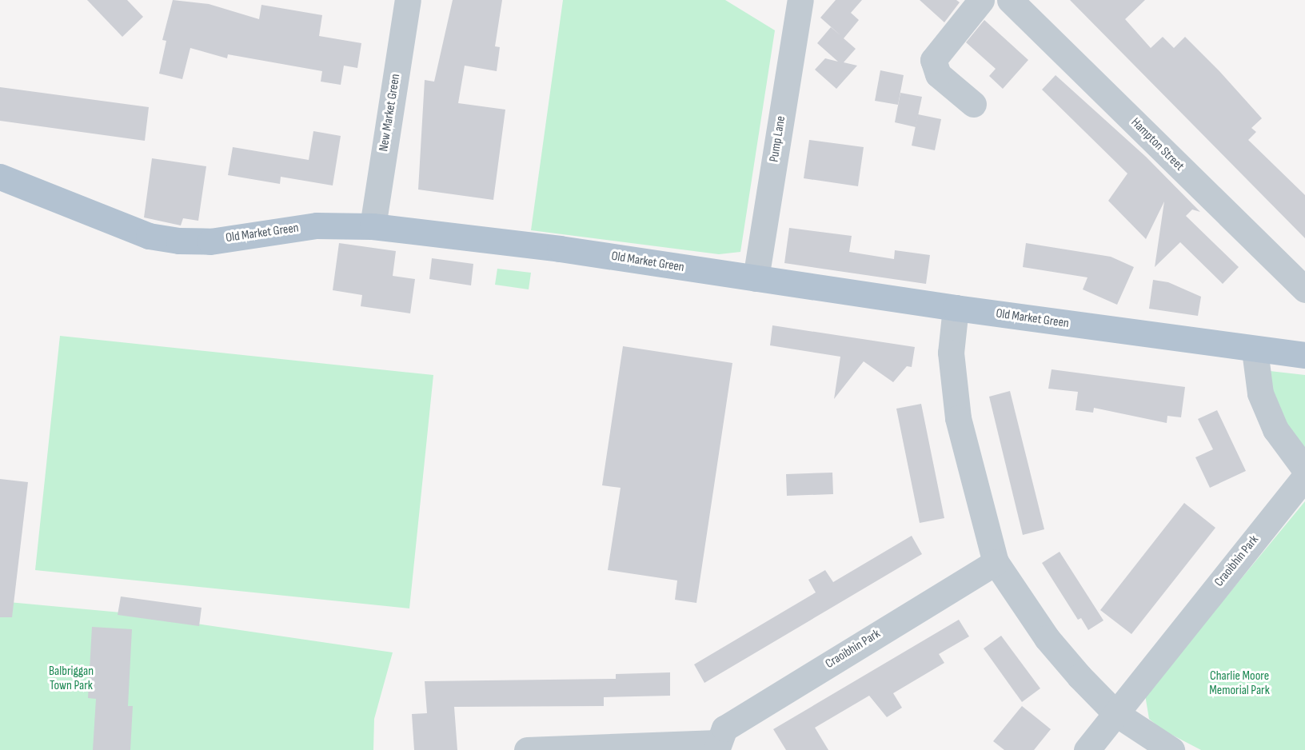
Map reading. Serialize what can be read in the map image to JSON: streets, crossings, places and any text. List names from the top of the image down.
{
  "streets": {
    "main road": ["Old Market Green"],
    "street": [
      "New Market Green",
      "Pump Lane",
      "Hampton Street",
      "Craoibhin Park"
    ]
  },
  "crossings": [
    ["New Market Green", "Old Market Green"],
    ["Pump Lane", "Old Market Green"]
  ],
  "parks": ["Balbriggan Town Park", "Charlie Moore Memorial Park"]
}
